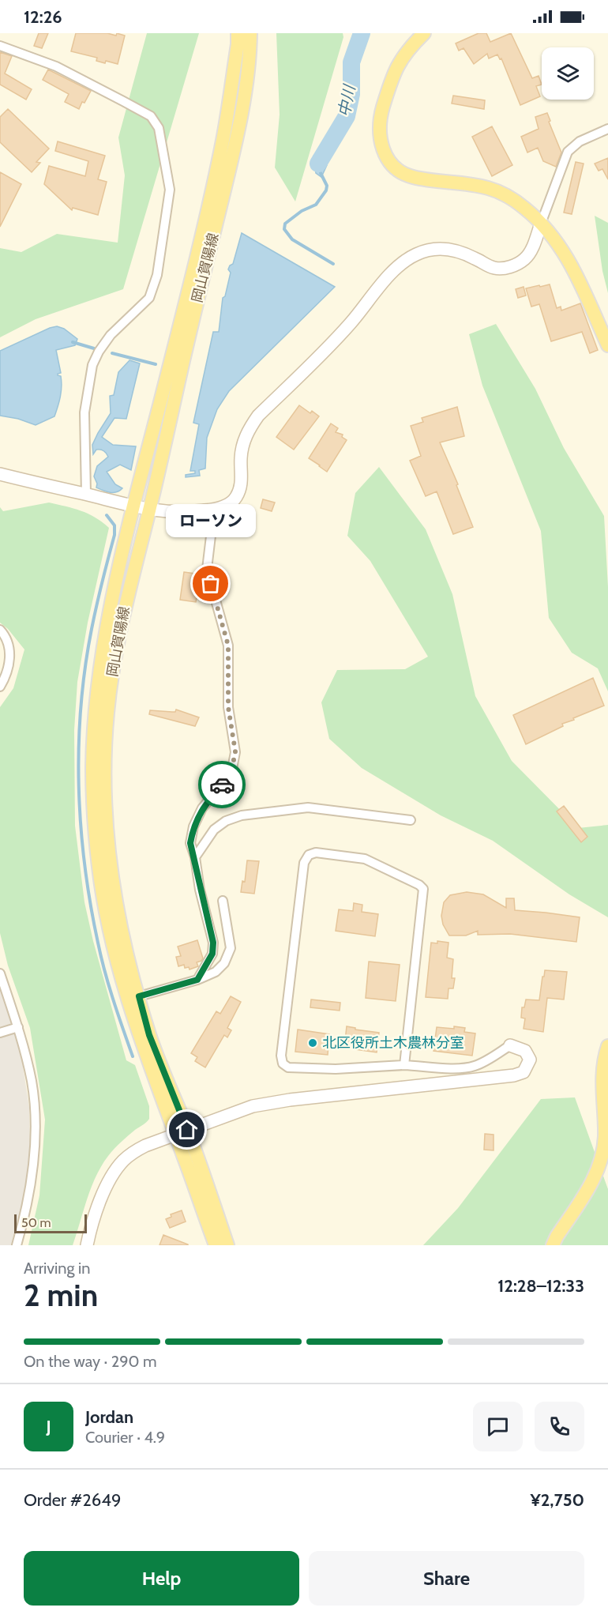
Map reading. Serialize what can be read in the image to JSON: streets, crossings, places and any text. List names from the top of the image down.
{
  "streets": {
    "main road": ["岡山賀陽線"]
  },
  "water": ["中川"],
  "places": ["ローソン", "北区役所土木農林分室"],
  "scale_bar": "50 m",
  "page": {
    "status": "12:26",
    "bubble": "ローソン",
    "scale": "50 m",
    "heading": ["2 min", "Arriving in", "12:28–12:33"],
    "panel": [
      "Jordan",
      "Courier · 4.9",
      "Order #2649",
      "¥2,750"
    ],
    "bar": "On the way · 290 m",
    "round": "J",
    "buttons": ["Help", "Share"]
  }
}
